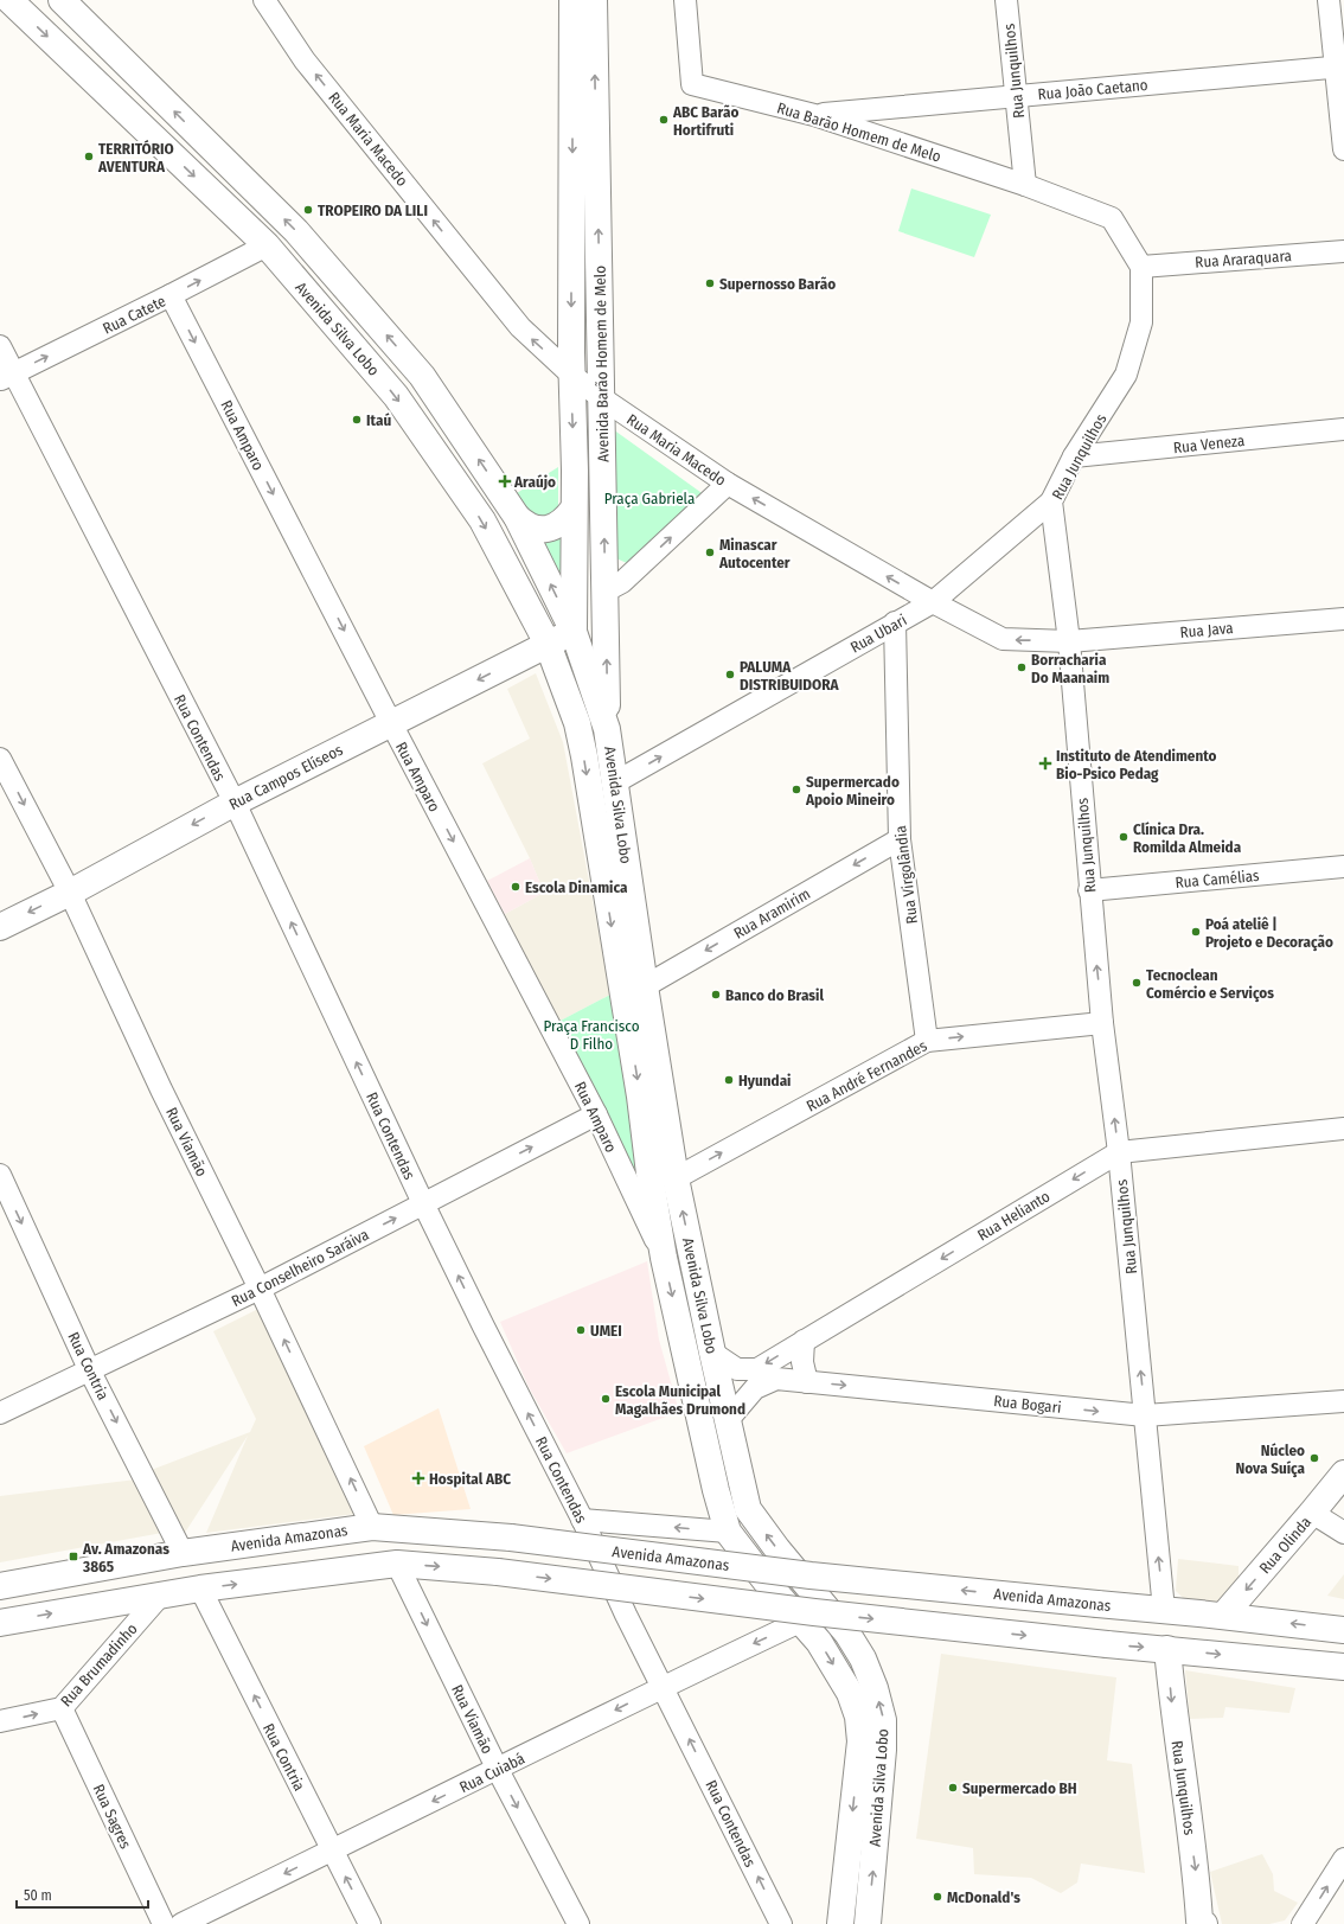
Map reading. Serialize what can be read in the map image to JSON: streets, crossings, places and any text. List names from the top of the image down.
{
  "streets": {
    "main road": [
      "Rua Junquilhos",
      "Avenida Silva Lobo",
      "Avenida Barão Homem de Melo",
      "Rua Campos Elíseos",
      "Avenida Amazonas",
      "Rua Olinda"
    ],
    "street": [
      "Rua João Caetano",
      "Rua Barão Homem de Melo",
      "Rua Maria Macedo",
      "Rua Araraquara",
      "Rua Catete",
      "Rua Amparo",
      "Rua Veneza",
      "Rua Java",
      "Rua Ubari",
      "Rua Contendas",
      "Rua Virgolândia",
      "Rua Camélias",
      "Rua Aramirim",
      "Rua André Fernandes",
      "Rua Viamão",
      "Rua Helianto",
      "Rua Conselheiro Saráiva",
      "Rua Contria",
      "Rua Bogari",
      "Rua Brumadinho",
      "Rua Cuiabá",
      "Rua Sagres"
    ]
  },
  "crossings": [
    ["Rua Junquilhos", "Rua João Caetano"],
    ["Rua Junquilhos", "Rua Barão Homem de Melo"],
    ["Rua Junquilhos", "Rua Maria Macedo"],
    ["Rua Junquilhos", "Rua Araraquara"],
    ["Rua Junquilhos", "Rua Veneza"],
    ["Rua Junquilhos", "Rua Java"],
    ["Rua Junquilhos", "Rua Ubari"],
    ["Rua Junquilhos", "Rua Camélias"],
    ["Rua Junquilhos", "Rua André Fernandes"],
    ["Rua Junquilhos", "Rua Helianto"],
    ["Rua Junquilhos", "Rua Bogari"],
    ["Rua Junquilhos", "Avenida Amazonas"],
    ["Rua João Caetano", "Rua Barão Homem de Melo"],
    ["Rua Maria Macedo", "Avenida Barão Homem de Melo"],
    ["Rua Maria Macedo", "Rua Java"],
    ["Rua Maria Macedo", "Rua Ubari"],
    ["Rua Catete", "Avenida Silva Lobo"],
    ["Rua Catete", "Rua Amparo"],
    ["Rua Catete", "Rua Contendas"],
    ["Avenida Silva Lobo", "Avenida Barão Homem de Melo"],
    ["Avenida Silva Lobo", "Rua Amparo"],
    ["Avenida Silva Lobo", "Rua Ubari"],
    ["Avenida Silva Lobo", "Rua Campos Elíseos"],
    ["Avenida Silva Lobo", "Rua Aramirim"],
    ["Avenida Silva Lobo", "Rua André Fernandes"],
    ["Avenida Silva Lobo", "Rua Helianto"],
    ["Avenida Silva Lobo", "Rua Bogari"],
    ["Avenida Silva Lobo", "Avenida Amazonas"],
    ["Avenida Silva Lobo", "Rua Cuiabá"],
    ["Avenida Barão Homem de Melo", "Rua Campos Elíseos"],
    ["Rua Amparo", "Rua Campos Elíseos"],
    ["Rua Amparo", "Rua Conselheiro Saráiva"],
    ["Rua Ubari", "Rua Virgolândia"],
    ["Rua Contendas", "Rua Campos Elíseos"],
    ["Rua Contendas", "Rua Conselheiro Saráiva"],
    ["Rua Contendas", "Avenida Amazonas"],
    ["Rua Contendas", "Rua Cuiabá"],
    ["Rua Campos Elíseos", "Rua Viamão"],
    ["Rua Virgolândia", "Rua Aramirim"],
    ["Rua Virgolândia", "Rua André Fernandes"],
    ["Rua Viamão", "Rua Conselheiro Saráiva"],
    ["Rua Viamão", "Avenida Amazonas"],
    ["Rua Viamão", "Rua Cuiabá"],
    ["Rua Conselheiro Saráiva", "Rua Contria"],
    ["Rua Contria", "Avenida Amazonas"],
    ["Rua Contria", "Rua Cuiabá"],
    ["Avenida Amazonas", "Rua Olinda"],
    ["Rua Brumadinho", "Rua Sagres"]
  ],
  "one_way": [
    "Rua Maria Macedo",
    "Rua Catete",
    "Rua Amparo",
    "Rua Contendas",
    "Rua Campos Elíseos",
    "Rua Aramirim",
    "Rua André Fernandes",
    "Rua Helianto",
    "Rua Conselheiro Saráiva",
    "Rua Bogari",
    "Avenida Amazonas",
    "Rua Olinda",
    "Rua Cuiabá"
  ],
  "parks": ["Praça Gabriela", "Praça Francisco D Filho"],
  "places": {
    "other": [
      "ABC Barão Hortifruti",
      "TERRITÓRIO AVENTURA",
      "TROPEIRO DA LILI",
      "Supernosso Barão",
      "Itaú",
      "Minascar Autocenter",
      "Borracharia Do Maanaim",
      "PALUMA DISTRIBUIDORA",
      "Supermercado Apoio Mineiro",
      "Clínica Dra. Romilda Almeida",
      "Escola Dinamica",
      "Poá ateliê | Projeto e Decoração",
      "Tecnoclean Comércio e Serviços",
      "Banco do Brasil",
      "Hyundai",
      "UMEI",
      "Escola Municipal Magalhães Drumond",
      "Núcleo Nova Suíça",
      "Supermercado BH",
      "McDonald's"
    ],
    "health": ["Araújo", "Instituto de Atendimento Bio-Psico Pedag", "Hospital ABC"],
    "transit": ["Av. Amazonas 3865"]
  },
  "scale_bar": "50 m"
}
